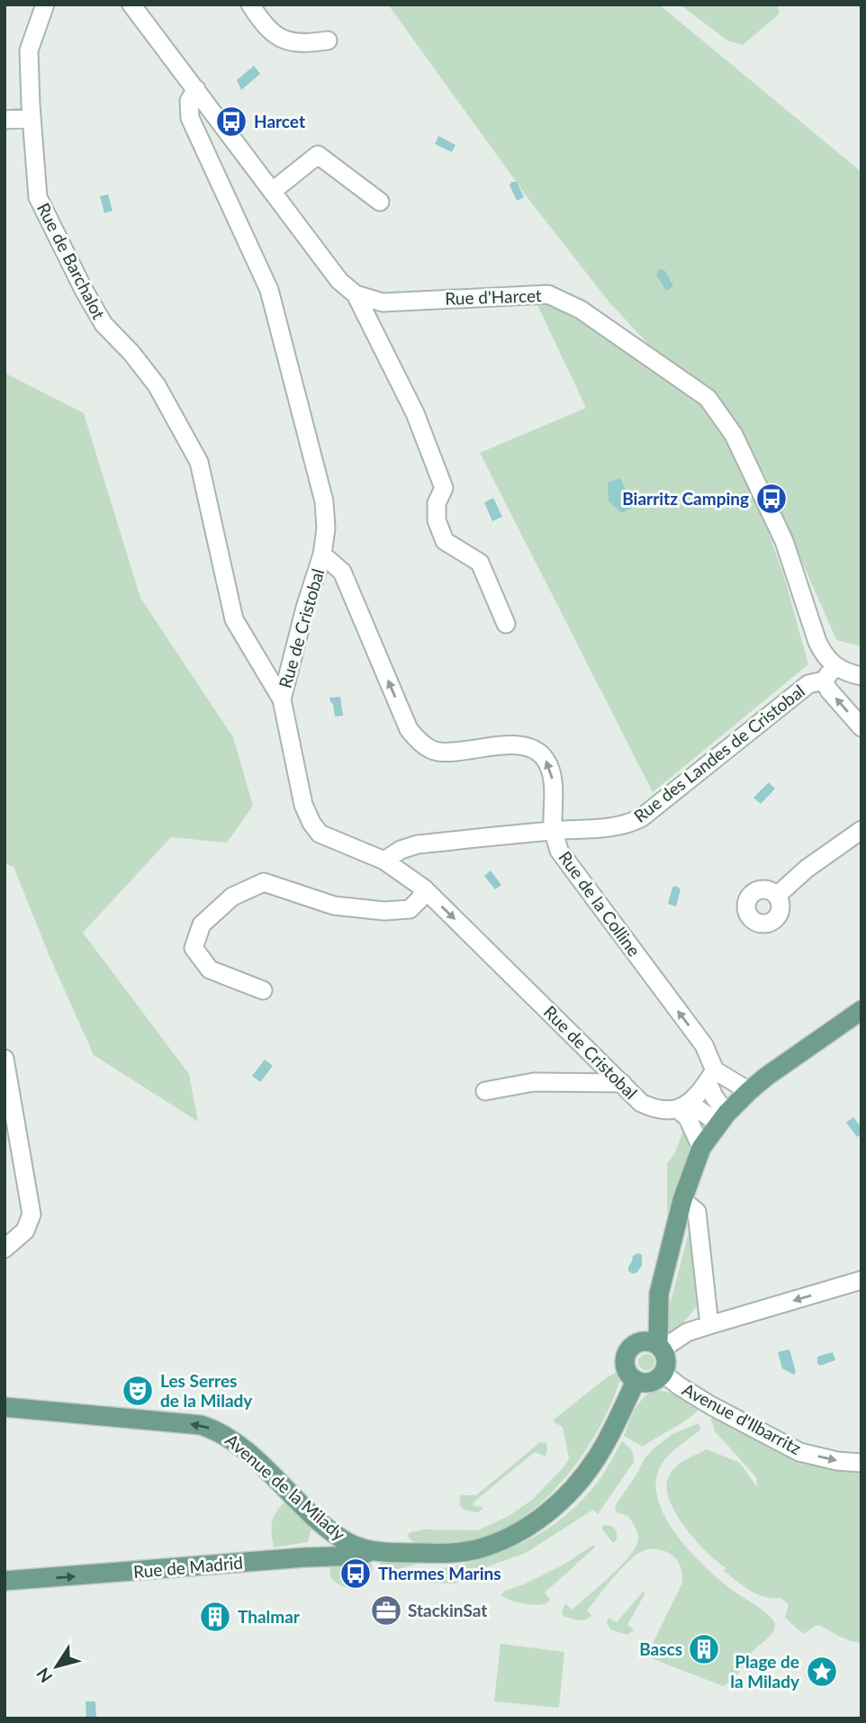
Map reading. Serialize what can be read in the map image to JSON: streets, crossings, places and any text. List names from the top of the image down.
{
  "streets": {
    "main road": ["Avenue de la Milady", "Rue de Madrid"],
    "street": [
      "Rue de Barchalot",
      "Rue d'Harcet",
      "Rue de Cristobal",
      "Rue des Landes de Cristobal",
      "Rue de la Colline",
      "Avenue d'Ilbarritz"
    ]
  },
  "crossings": [
    ["Rue de Barchalot", "Rue de Cristobal"],
    ["Rue d'Harcet", "Rue de Cristobal"],
    ["Rue d'Harcet", "Rue des Landes de Cristobal"],
    ["Rue de Cristobal", "Rue des Landes de Cristobal"],
    ["Rue de Cristobal", "Rue de la Colline"],
    ["Rue des Landes de Cristobal", "Rue de la Colline"],
    ["Avenue d'Ilbarritz", "Avenue de la Milady"],
    ["Avenue de la Milady", "Rue de Madrid"]
  ],
  "one_way": ["Avenue d'Ilbarritz", "Avenue de la Milady", "Rue de Madrid"],
  "places": {
    "bus stop": ["Harcet", "Biarritz Camping", "Thermes Marins"],
    "theatre": ["Les Serres de la Milady"],
    "office": ["StackinSat"],
    "building": ["Thalmar", "Bascs"],
    "place": ["Plage de la Milady"]
  },
  "north": "bottom left"
}
